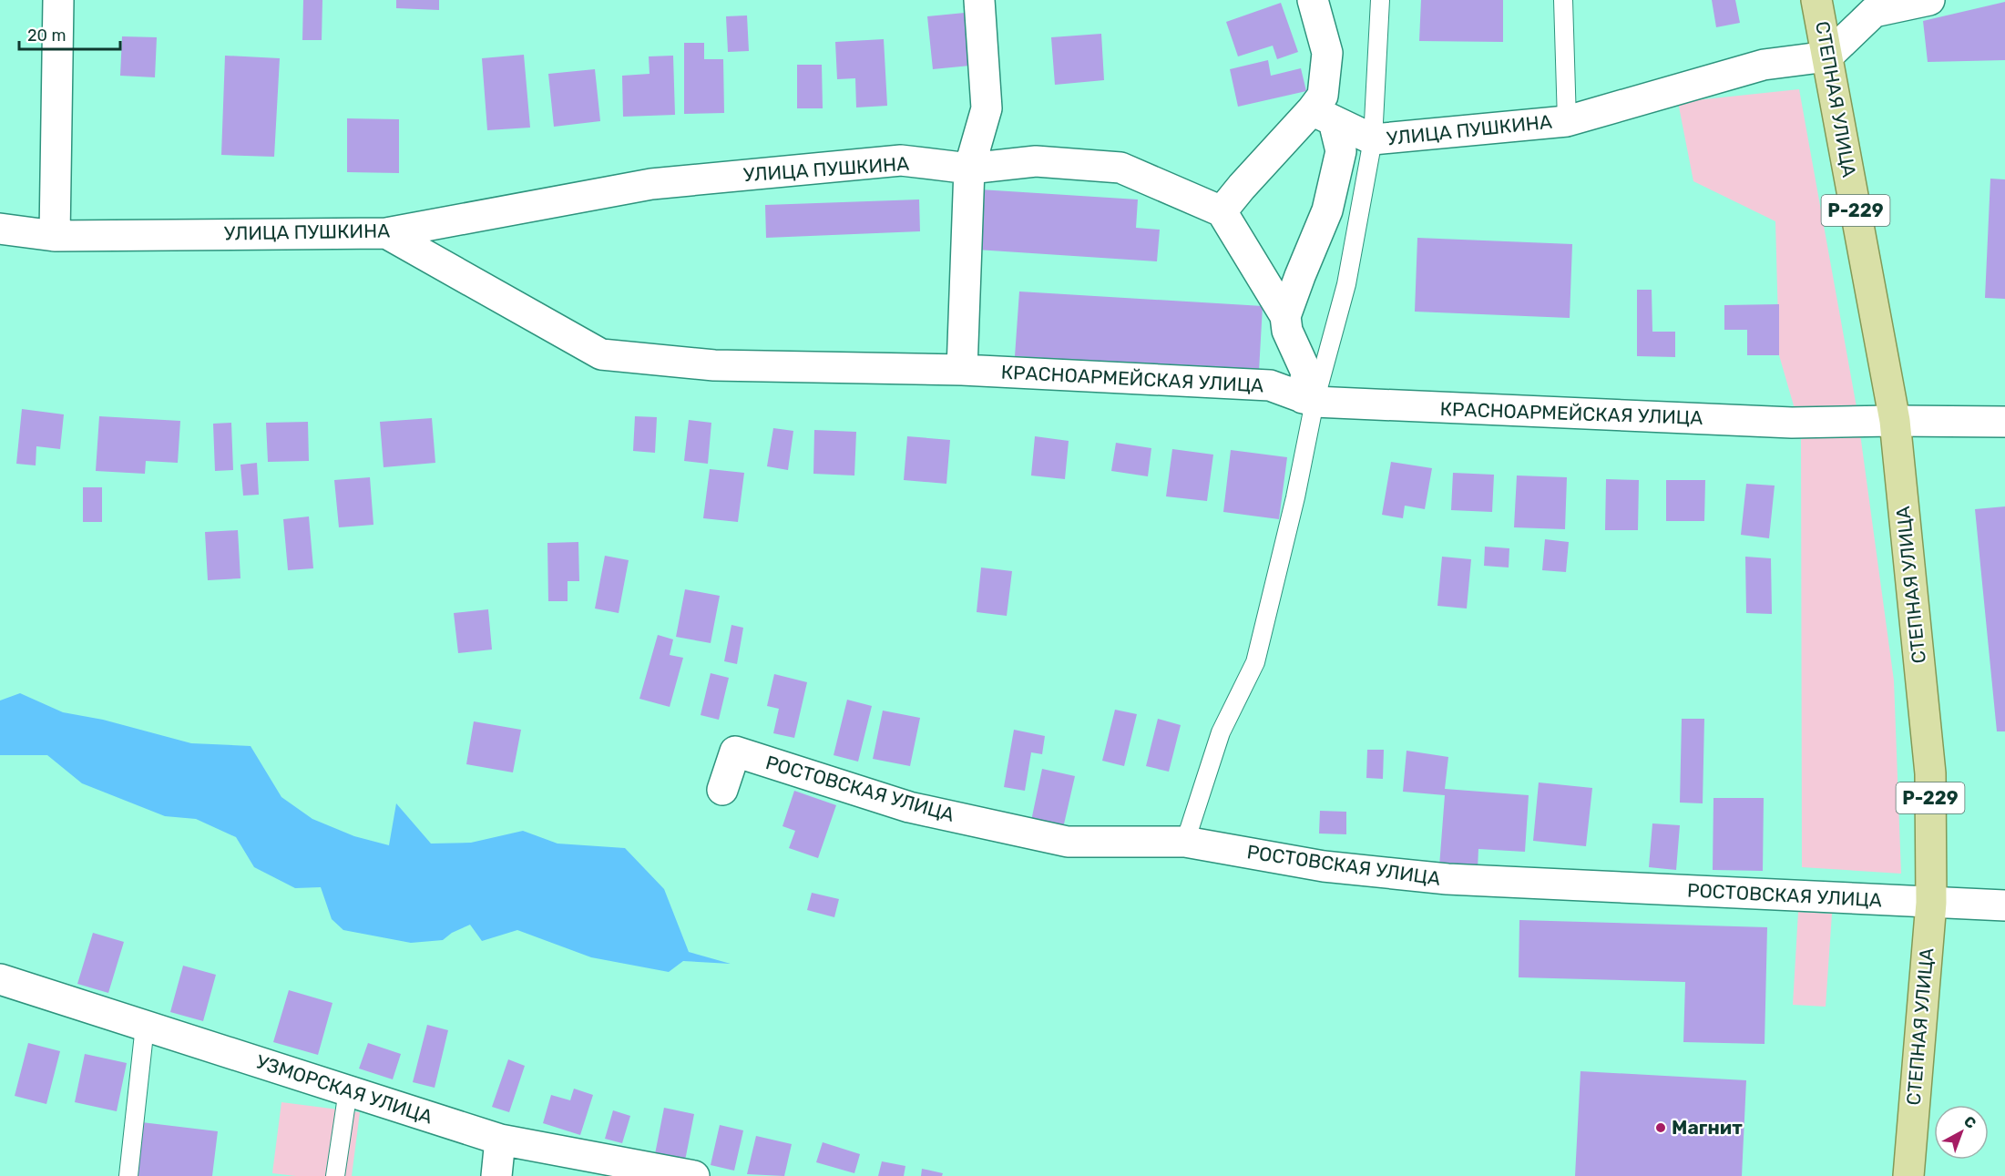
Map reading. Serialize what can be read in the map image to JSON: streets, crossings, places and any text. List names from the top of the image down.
{
  "streets": {
    "main road": ["СТЕПНАЯ УЛИЦА", "Р-229"],
    "street": [
      "УЛИЦА ПУШКИНА",
      "КРАСНОАРМЕЙСКАЯ УЛИЦА",
      "РОСТОВСКАЯ УЛИЦА",
      "УЗМОРСКАЯ УЛИЦА"
    ]
  },
  "crossings": [
    ["СТЕПНАЯ УЛИЦА", "УЛИЦА ПУШКИНА"],
    ["СТЕПНАЯ УЛИЦА", "КРАСНОАРМЕЙСКАЯ УЛИЦА"],
    ["СТЕПНАЯ УЛИЦА", "РОСТОВСКАЯ УЛИЦА"],
    ["УЛИЦА ПУШКИНА", "КРАСНОАРМЕЙСКАЯ УЛИЦА"]
  ],
  "places": ["Магнит"],
  "scale_bar": "20 m",
  "north": "top right"
}
